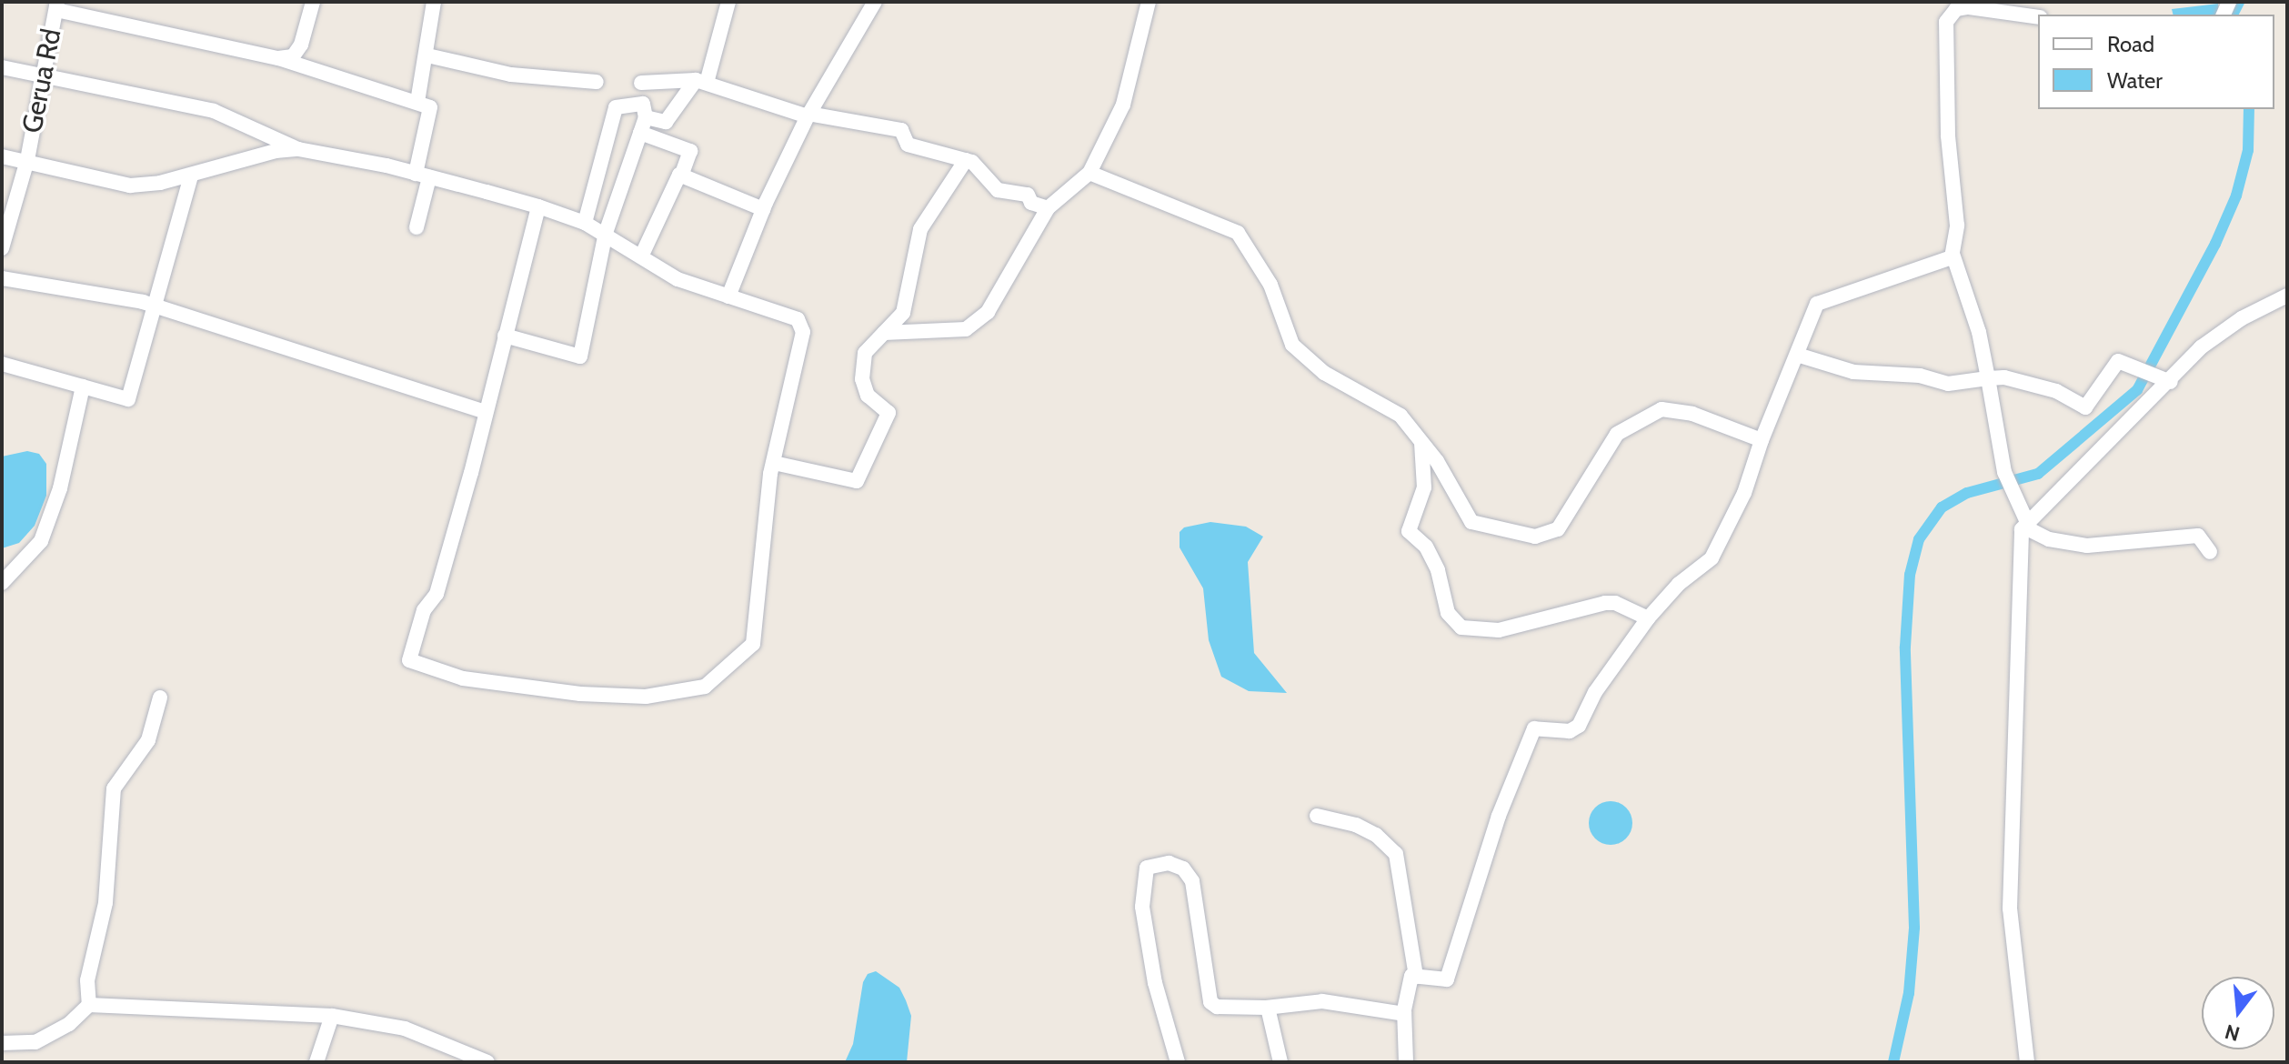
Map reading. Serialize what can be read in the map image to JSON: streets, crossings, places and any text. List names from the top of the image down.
{
  "streets": {
    "street": ["Gerua Rd"]
  },
  "legend": ["Road", "Water"],
  "north": "bottom"
}
